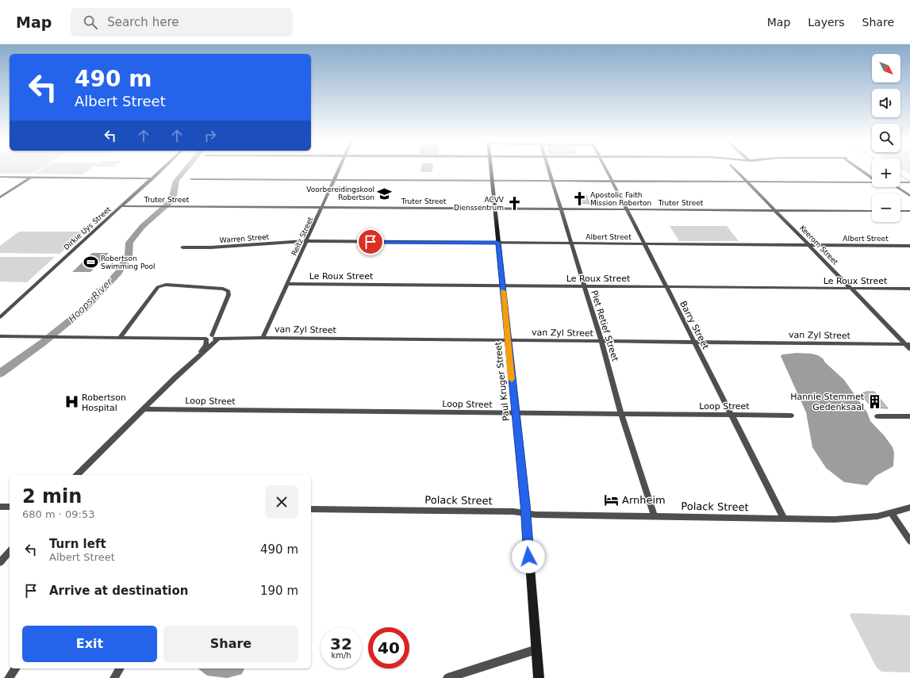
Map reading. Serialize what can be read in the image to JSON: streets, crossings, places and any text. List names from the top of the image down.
{
  "streets": {
    "street": [
      "Truter Street",
      "Dirkie Uys Street",
      "Reitz Street",
      "Albert Street",
      "Warren Street",
      "Keerom Street",
      "Le Roux Street",
      "Barry Street",
      "Piet Retief Street",
      "van Zyl Street",
      "Paul Kruger Street",
      "Loop Street",
      "Polack Street"
    ]
  },
  "crossings": [
    ["Truter Street", "Dirkie Uys Street"],
    ["Truter Street", "Reitz Street"],
    ["Truter Street", "Keerom Street"],
    ["Truter Street", "Barry Street"],
    ["Truter Street", "Piet Retief Street"],
    ["Truter Street", "Paul Kruger Street"],
    ["Reitz Street", "Albert Street"],
    ["Reitz Street", "Warren Street"],
    ["Reitz Street", "Le Roux Street"],
    ["Reitz Street", "van Zyl Street"],
    ["Albert Street", "Warren Street"],
    ["Albert Street", "Keerom Street"],
    ["Albert Street", "Barry Street"],
    ["Albert Street", "Piet Retief Street"],
    ["Albert Street", "Paul Kruger Street"],
    ["Keerom Street", "Le Roux Street"],
    ["Keerom Street", "van Zyl Street"],
    ["Le Roux Street", "Barry Street"],
    ["Le Roux Street", "Piet Retief Street"],
    ["Le Roux Street", "Paul Kruger Street"],
    ["Barry Street", "van Zyl Street"],
    ["Barry Street", "Loop Street"],
    ["Barry Street", "Polack Street"],
    ["Piet Retief Street", "van Zyl Street"],
    ["Piet Retief Street", "Loop Street"],
    ["Piet Retief Street", "Polack Street"],
    ["van Zyl Street", "Paul Kruger Street"],
    ["Paul Kruger Street", "Loop Street"],
    ["Paul Kruger Street", "Polack Street"]
  ],
  "water": ["Hoops River"],
  "places": {
    "school or university": ["Voorbereidingskool Robertson"],
    "church": ["Apostolic Faith Mission Roberton", "ACVV Dienssentrum"],
    "sports": ["Robertson Swimming Pool"],
    "building": ["Hannie Stemmet Gedenksaal"],
    "hospital": ["Robertson Hospital"],
    "hotel": ["Arnheim"]
  },
  "north": "bottom right",
  "page": {
    "header": "Map",
    "search": "Search here",
    "nav": ["Map", "Layers", "Share"],
    "map_buttons": ["+", "−"],
    "turn": ["490 m", "Albert Street"],
    "heading": ["2 min", "680 m · 09:53"],
    "list": [
      {
        "name": "Turn left",
        "note": "Albert Street",
        "value": "490 m"
      },
      {
        "name": "Arrive at destination",
        "value": "190 m"
      }
    ],
    "buttons": ["Exit", "Share"],
    "speed": "32 km/h",
    "limit": "40"
  }
}
